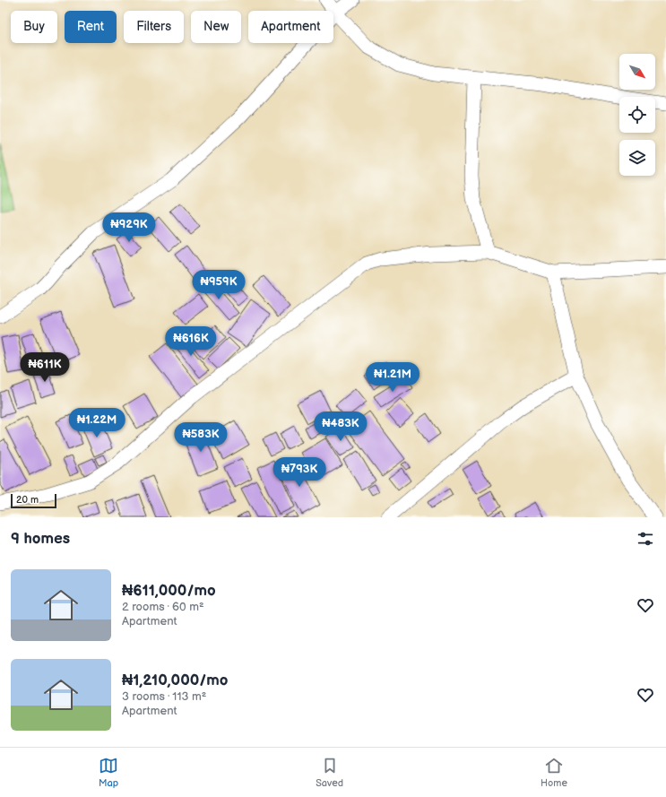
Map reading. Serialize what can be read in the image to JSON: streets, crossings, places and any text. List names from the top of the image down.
{
  "scale_bar": "20 m",
  "north": "bottom right",
  "page": {
    "chip": [
      "Buy",
      "Rent",
      "Filters",
      "New",
      "Apartment"
    ],
    "price": [
      "₦929K",
      "₦959K",
      "₦616K",
      "₦611K",
      "₦1.21M",
      "₦1.22M",
      "₦483K",
      "₦583K",
      "₦793K"
    ],
    "scale": "20 m",
    "heading": "9 homes",
    "list": [
      {
        "name": "₦611,000/mo",
        "note": "2 rooms · 60 m² · Apartment"
      },
      {
        "name": "₦1,210,000/mo",
        "note": "3 rooms · 113 m² · Apartment"
      }
    ],
    "tabs": ["Map", "Saved", "Home"]
  }
}
